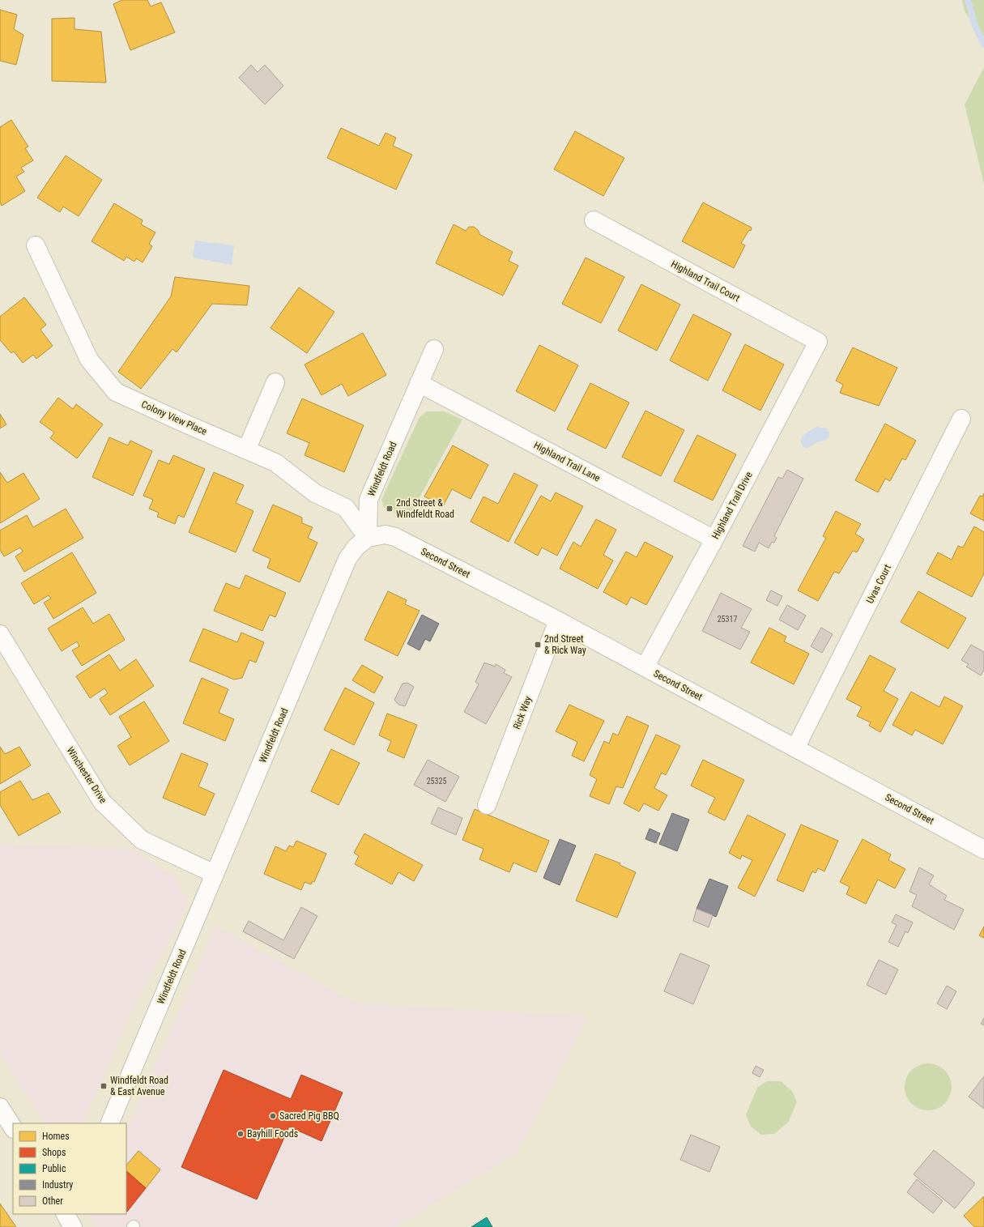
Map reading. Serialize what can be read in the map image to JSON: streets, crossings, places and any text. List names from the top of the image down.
{
  "streets": {
    "street": [
      "Highland Trail Court",
      "Colony View Place",
      "Highland Trail Lane",
      "Windfeldt Road",
      "Highland Trail Drive",
      "Second Street",
      "Uvas Court",
      "Rick Way",
      "Winchester Drive"
    ]
  },
  "crossings": [
    ["Highland Trail Court", "Highland Trail Drive"],
    ["Colony View Place", "Windfeldt Road"],
    ["Colony View Place", "Second Street"],
    ["Highland Trail Lane", "Windfeldt Road"],
    ["Highland Trail Lane", "Highland Trail Drive"],
    ["Windfeldt Road", "Second Street"],
    ["Windfeldt Road", "Winchester Drive"],
    ["Highland Trail Drive", "Second Street"],
    ["Second Street", "Uvas Court"],
    ["Second Street", "Rick Way"]
  ],
  "places": {
    "transit": ["2nd Street & Windfeldt Road", "2nd Street & Rick Way", "Windfeldt Road & East Avenue"],
    "other": ["Sacred Pig BBQ", "Bayhill Foods"]
  },
  "house_numbers": ["25317", "25325"],
  "legend": [
    "Homes",
    "Shops",
    "Public",
    "Industry",
    "Other"
  ]
}
